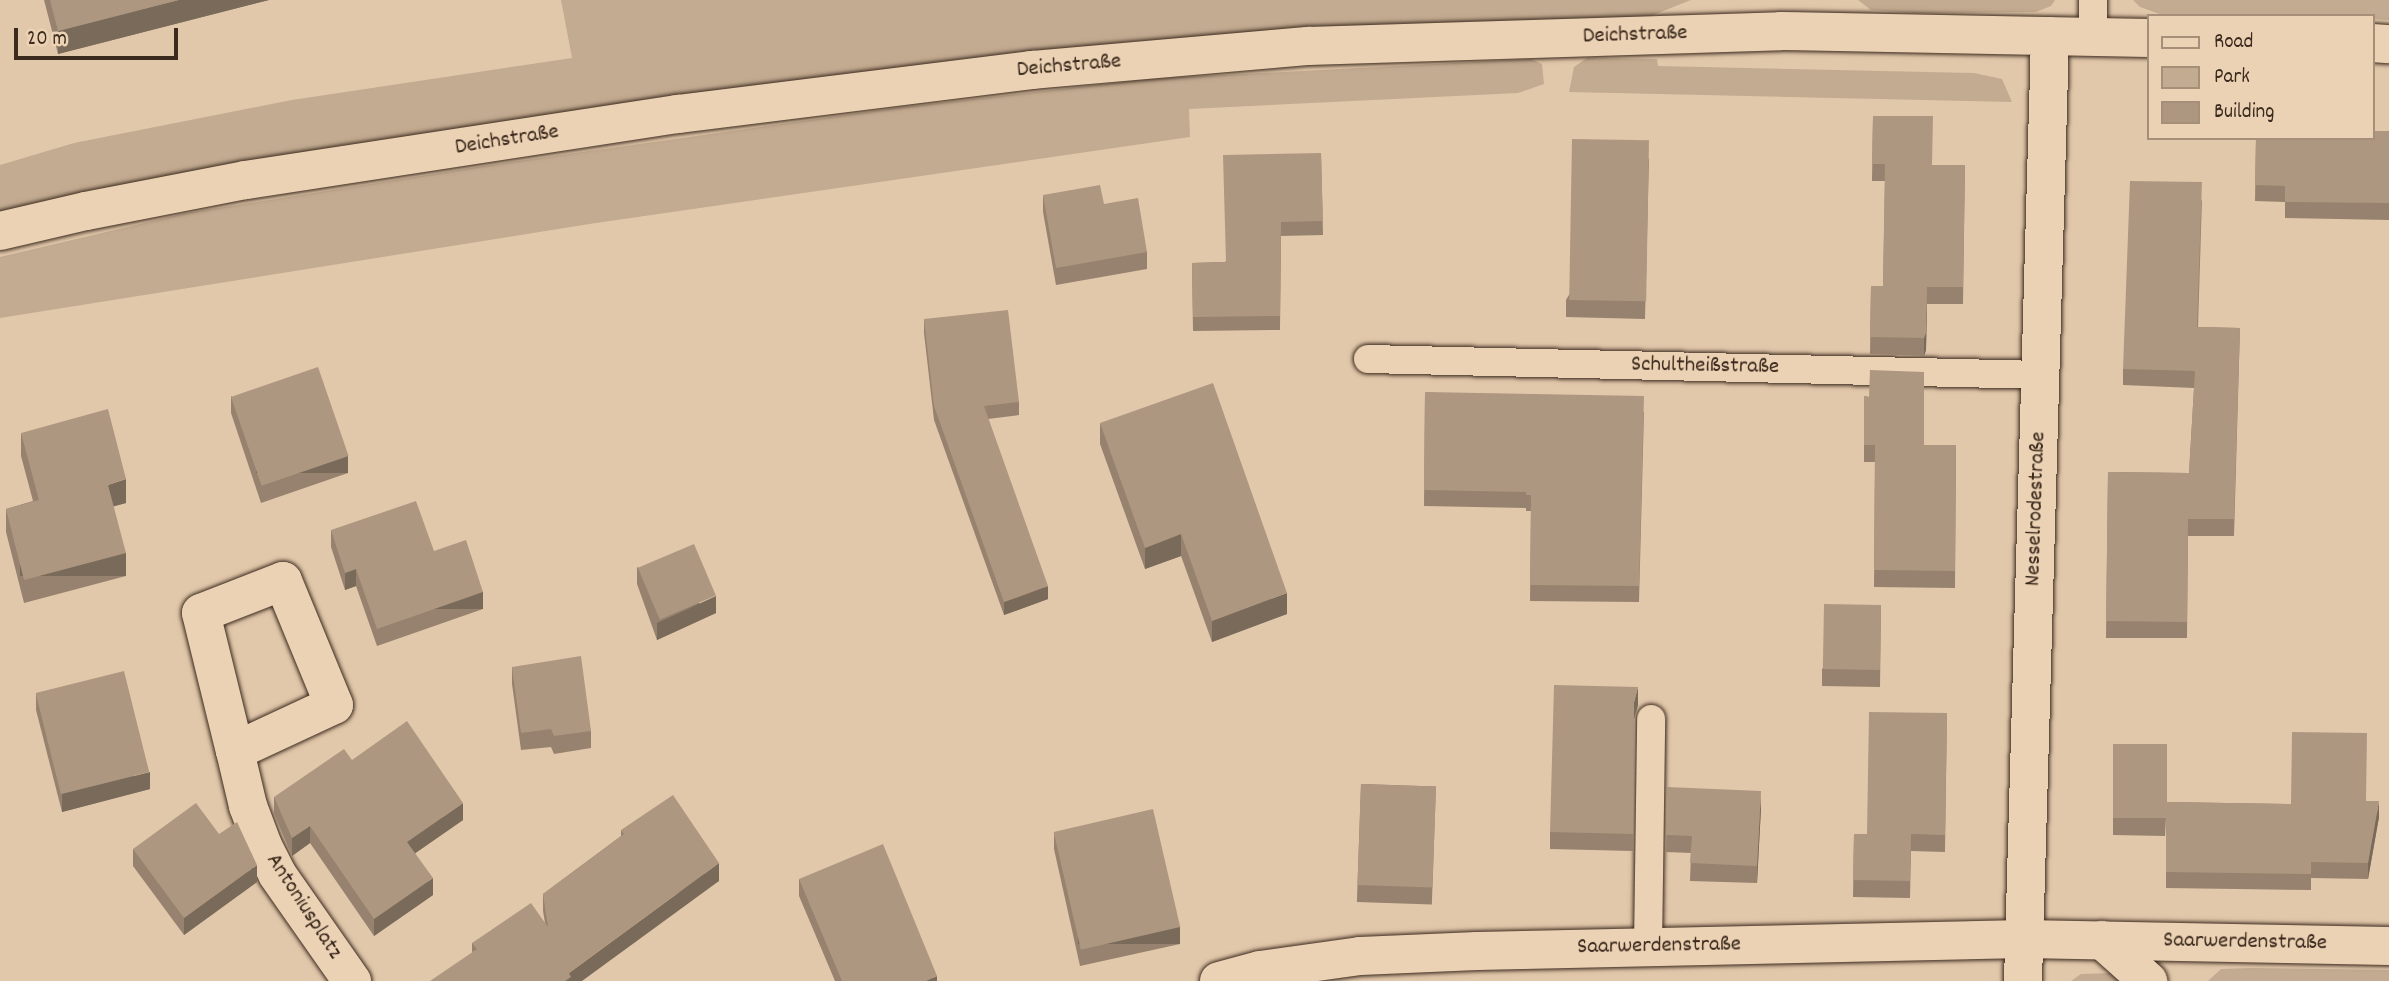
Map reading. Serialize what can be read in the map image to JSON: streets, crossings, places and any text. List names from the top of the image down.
{
  "streets": {
    "street": [
      "Deichstraße",
      "Nesselrodestraße",
      "Antoniusplatz",
      "Saarwerdenstraße"
    ],
    "lane": ["Schultheißstraße"]
  },
  "crossings": [
    ["Deichstraße", "Nesselrodestraße"],
    ["Schultheißstraße", "Nesselrodestraße"],
    ["Nesselrodestraße", "Saarwerdenstraße"]
  ],
  "legend": ["Road", "Park", "Building"],
  "scale_bar": "20 m"
}
